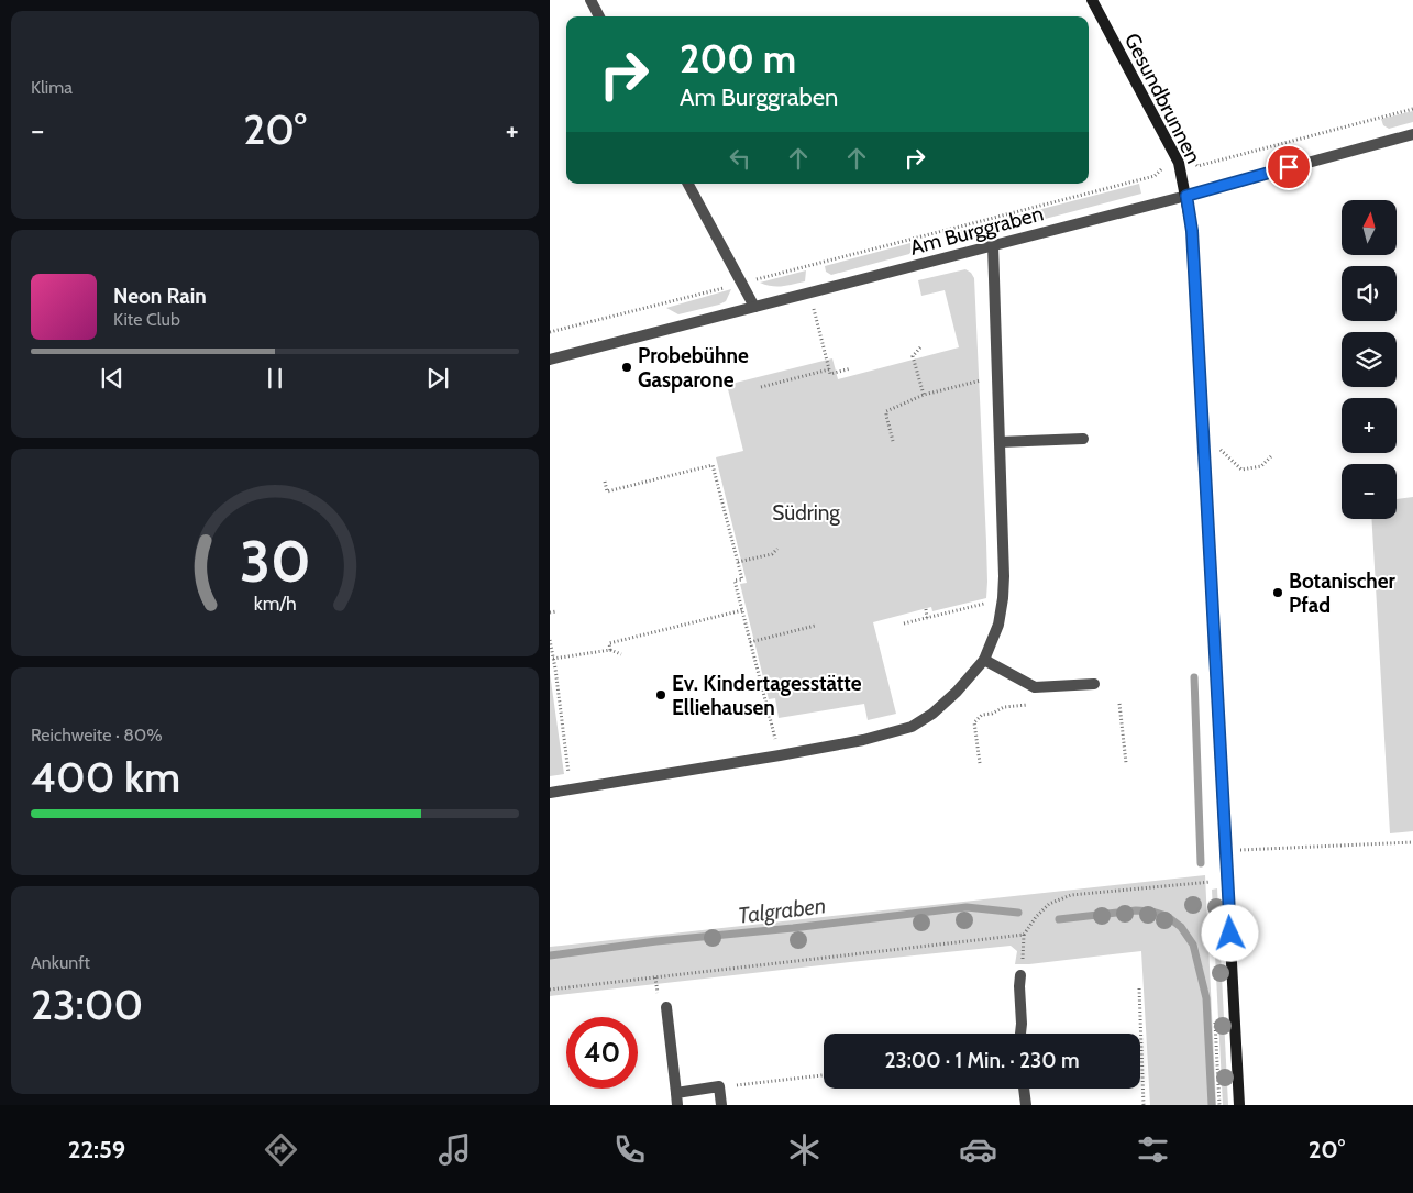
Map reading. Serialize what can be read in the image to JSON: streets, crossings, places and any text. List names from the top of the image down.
{
  "streets": {
    "street": ["Gesundbrunnen", "Am Burggraben"]
  },
  "crossings": [
    ["Gesundbrunnen", "Am Burggraben"]
  ],
  "water": ["Talgraben"],
  "parks": ["Südring"],
  "places": ["Probebühne Gasparone", "Botanischer Pfad", "Ev. Kindertagesstätte Elliehausen"],
  "north": "top",
  "page": {
    "tile": [
      "Klima",
      ["Reichweite · 80%", "400 km"],
      ["Ankunft", "23:00"]
    ],
    "turn": ["200 m", "Am Burggraben"],
    "heat": ["−", "20°", "+"],
    "map_buttons": ["+", "−"],
    "song": ["Neon Rain", "Kite Club"],
    "limit": "40",
    "trip": "23:00 · 1 Min. · 230 m",
    "tabs": ["22:59", "20°"],
    "gauge": ["30", "km/h"]
  }
}
